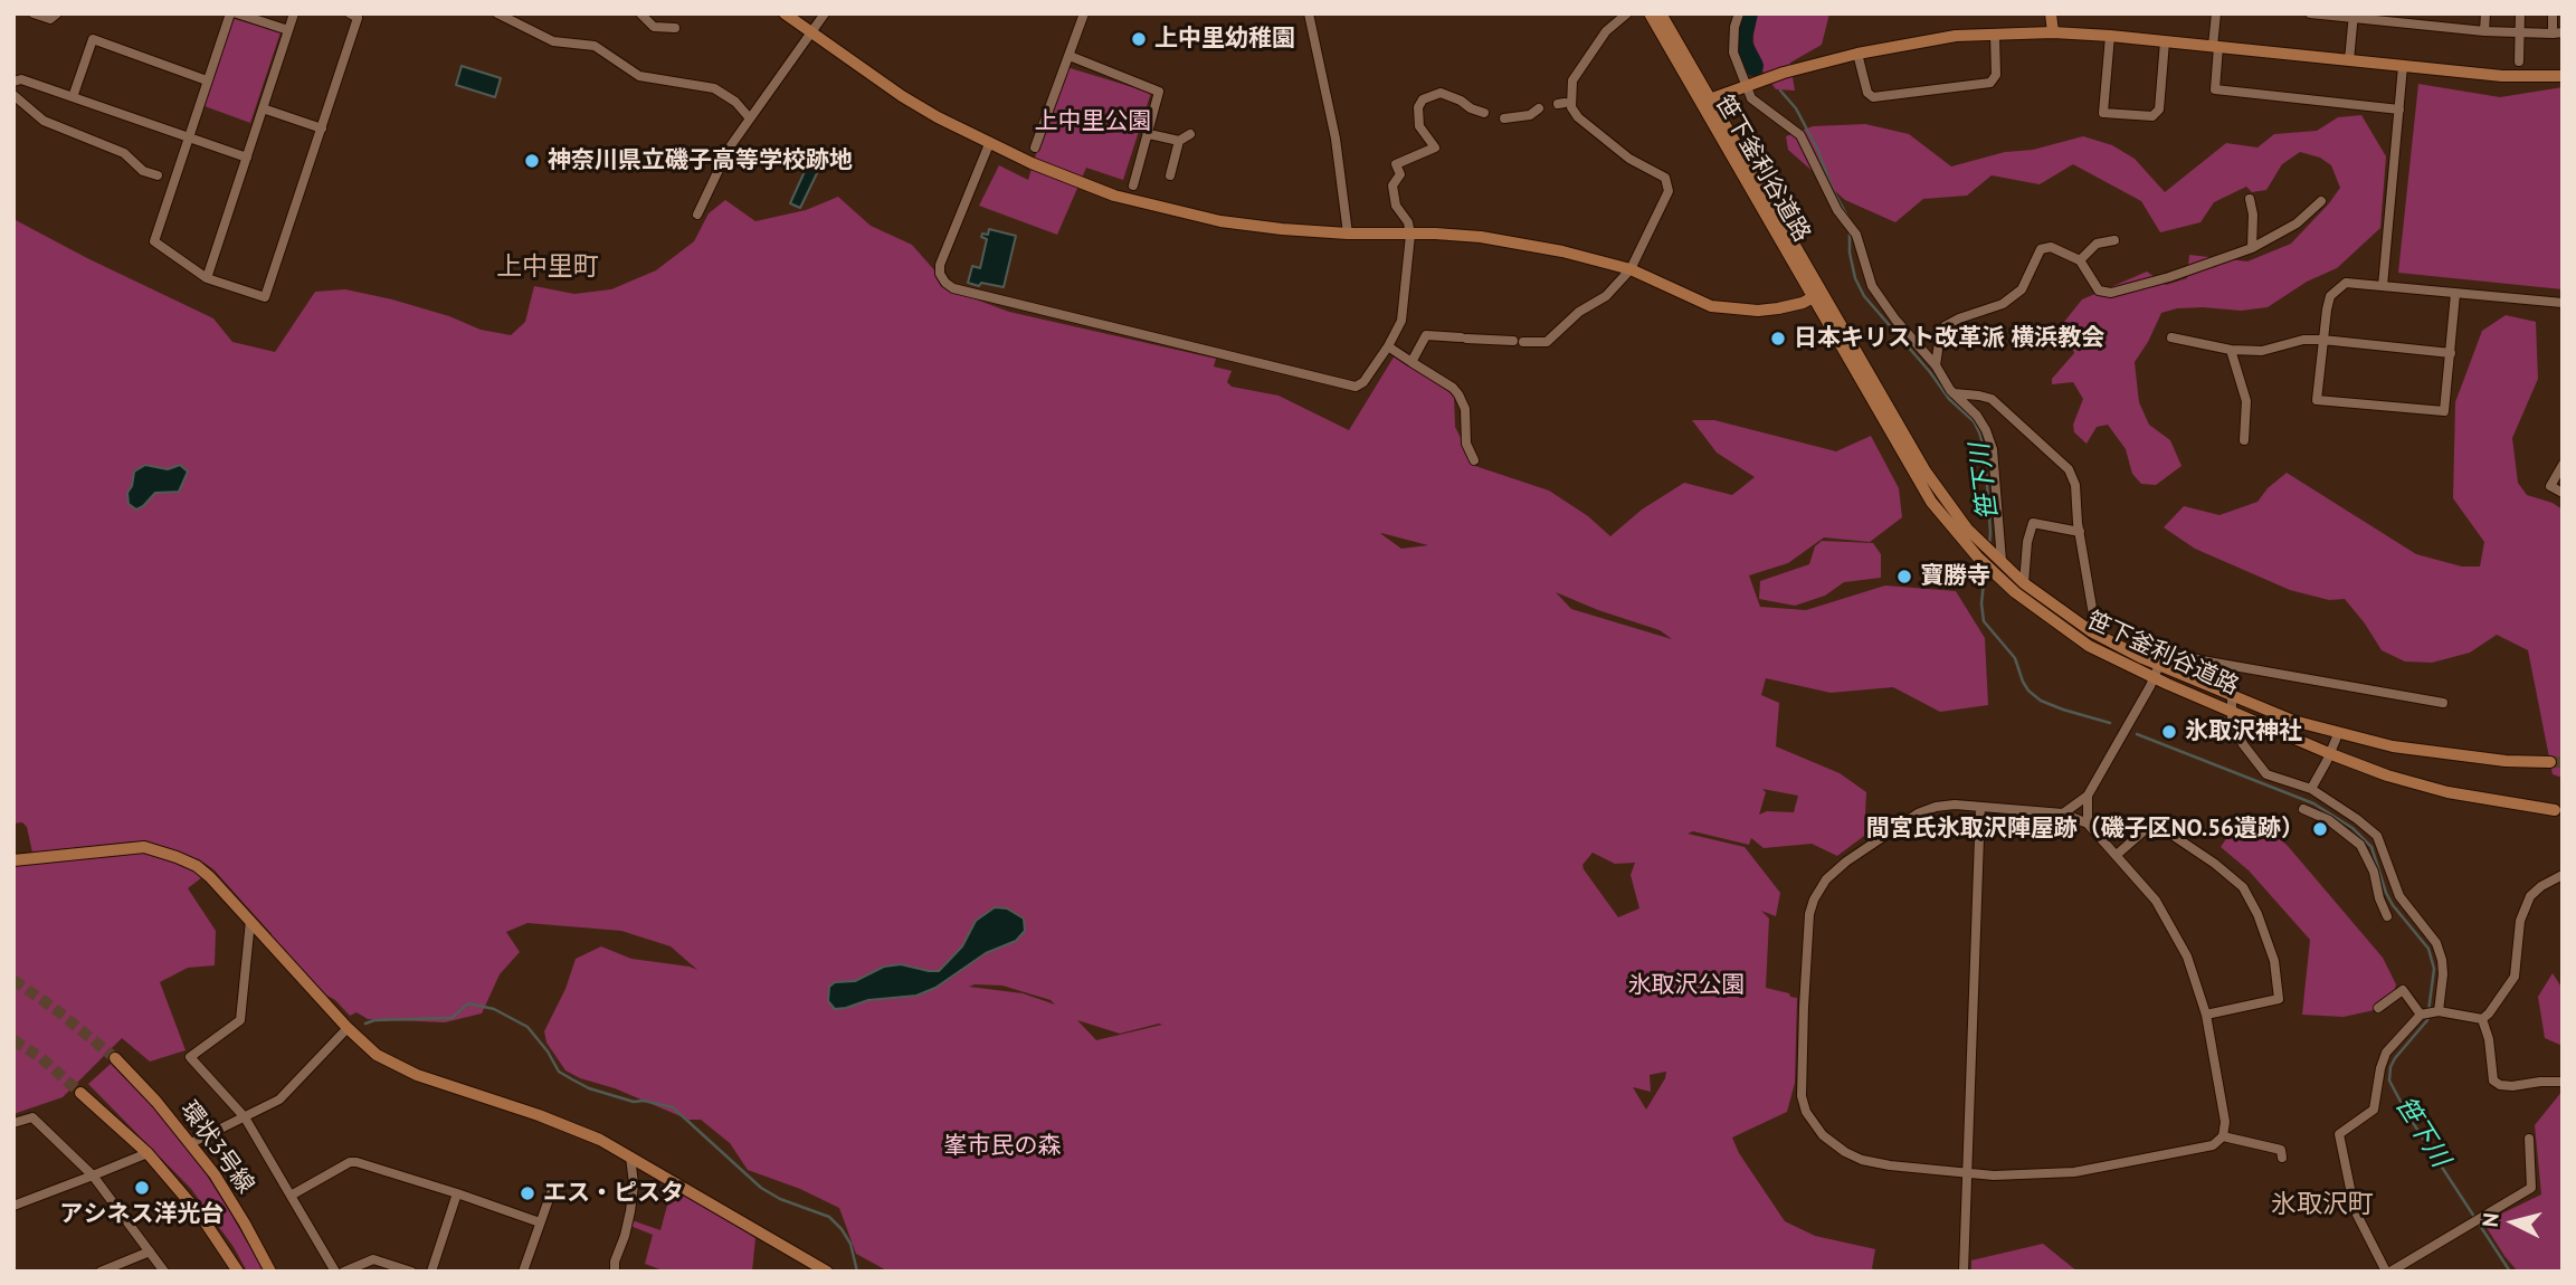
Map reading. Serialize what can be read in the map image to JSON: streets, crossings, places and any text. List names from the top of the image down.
{
  "streets": {
    "street": ["笹下釜利谷道路", "環状3号線"]
  },
  "districts": ["上中里町", "氷取沢町"],
  "water": ["笹下川"],
  "parks": ["上中里公園", "氷取沢公園", "峯市民の森"],
  "places": [
    "上中里幼稚園",
    "神奈川県立磯子高等学校跡地",
    "日本キリスト改革派 横浜教会",
    "寶勝寺",
    "氷取沢神社",
    "間宮氏氷取沢陣屋跡（磯子区NO.56遺跡）",
    "アシネス洋光台",
    "エス・ピスタ"
  ],
  "north": "left"
}
